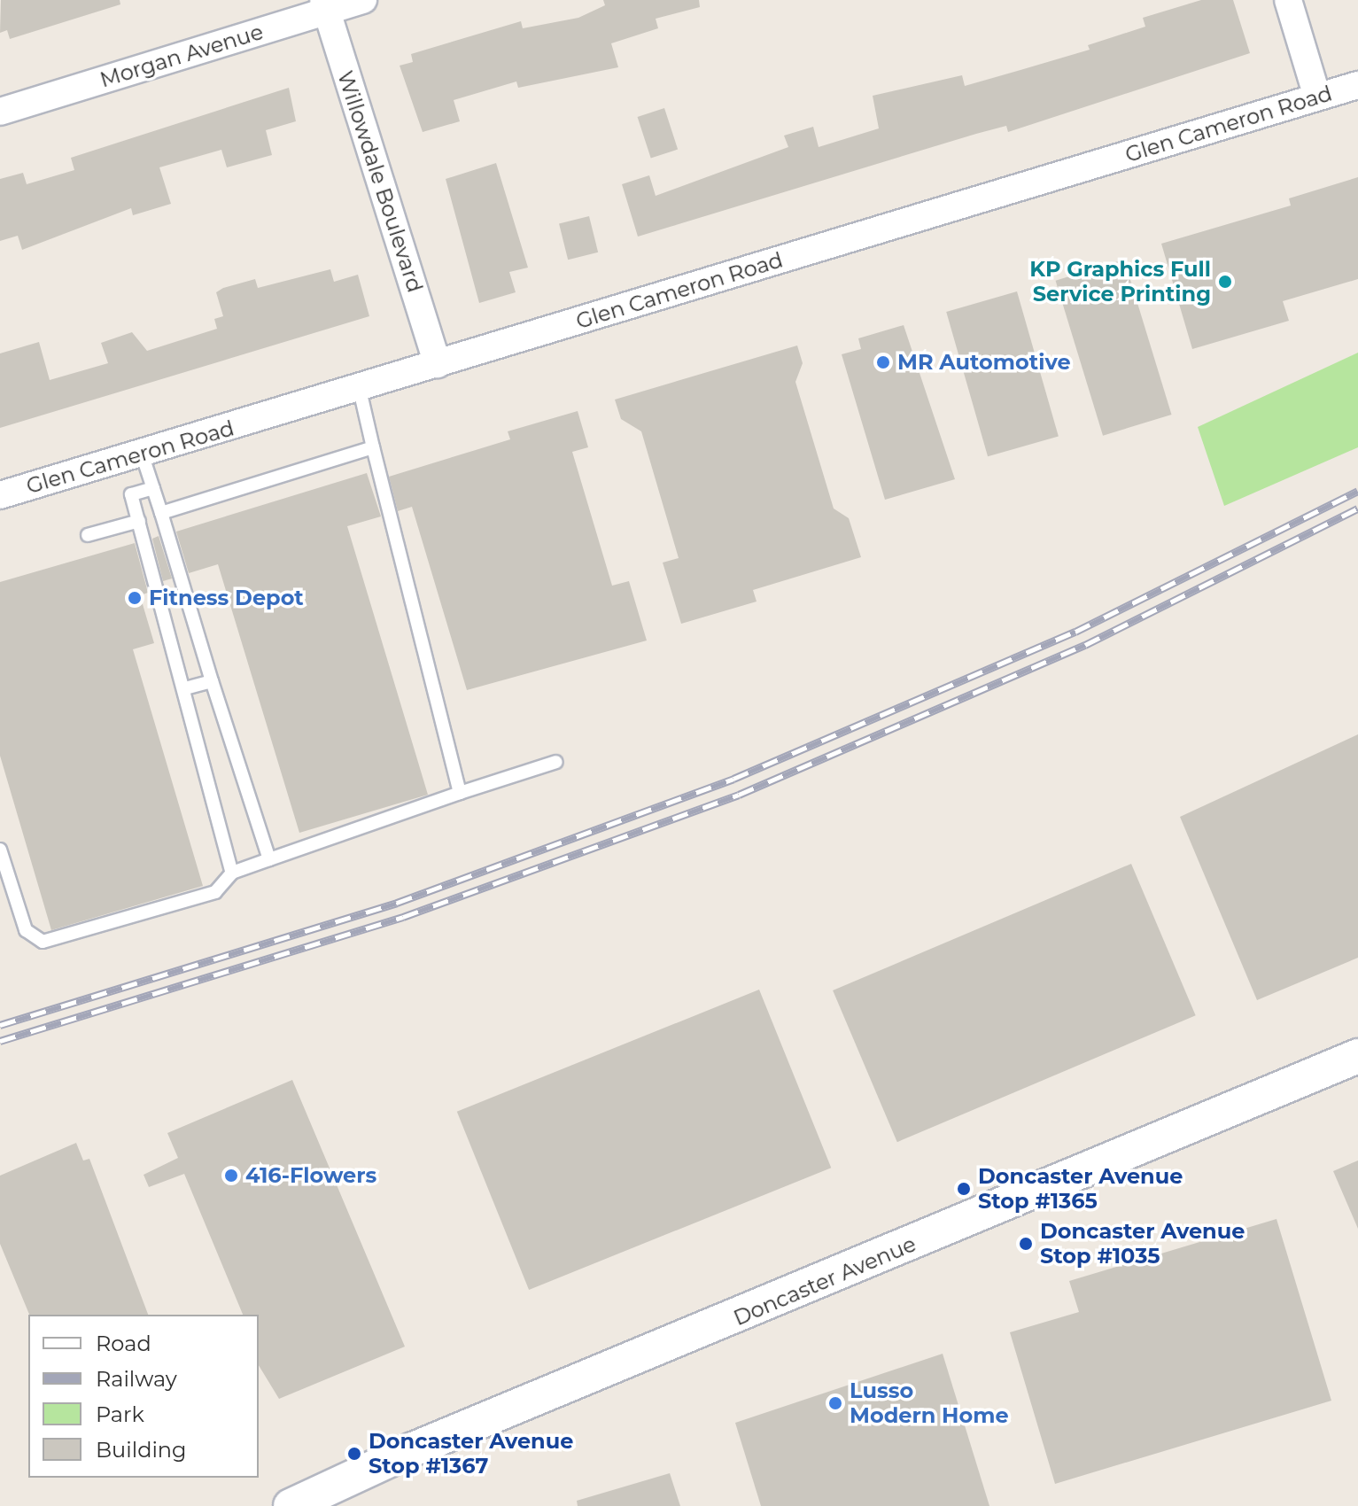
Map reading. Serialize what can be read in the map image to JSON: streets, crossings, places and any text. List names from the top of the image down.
{
  "streets": {
    "street": [
      "Morgan Avenue",
      "Glen Cameron Road",
      "Willowdale Boulevard",
      "Doncaster Avenue"
    ]
  },
  "crossings": [
    ["Morgan Avenue", "Willowdale Boulevard"],
    ["Glen Cameron Road", "Willowdale Boulevard"]
  ],
  "places": [
    "KP Graphics Full Service Printing",
    "MR Automotive",
    "Fitness Depot",
    "416-Flowers",
    "Doncaster Avenue Stop #1365",
    "Doncaster Avenue Stop #1035",
    "Lusso Modern Home",
    "Doncaster Avenue Stop #1367"
  ],
  "legend": [
    "Road",
    "Railway",
    "Park",
    "Building"
  ]
}
